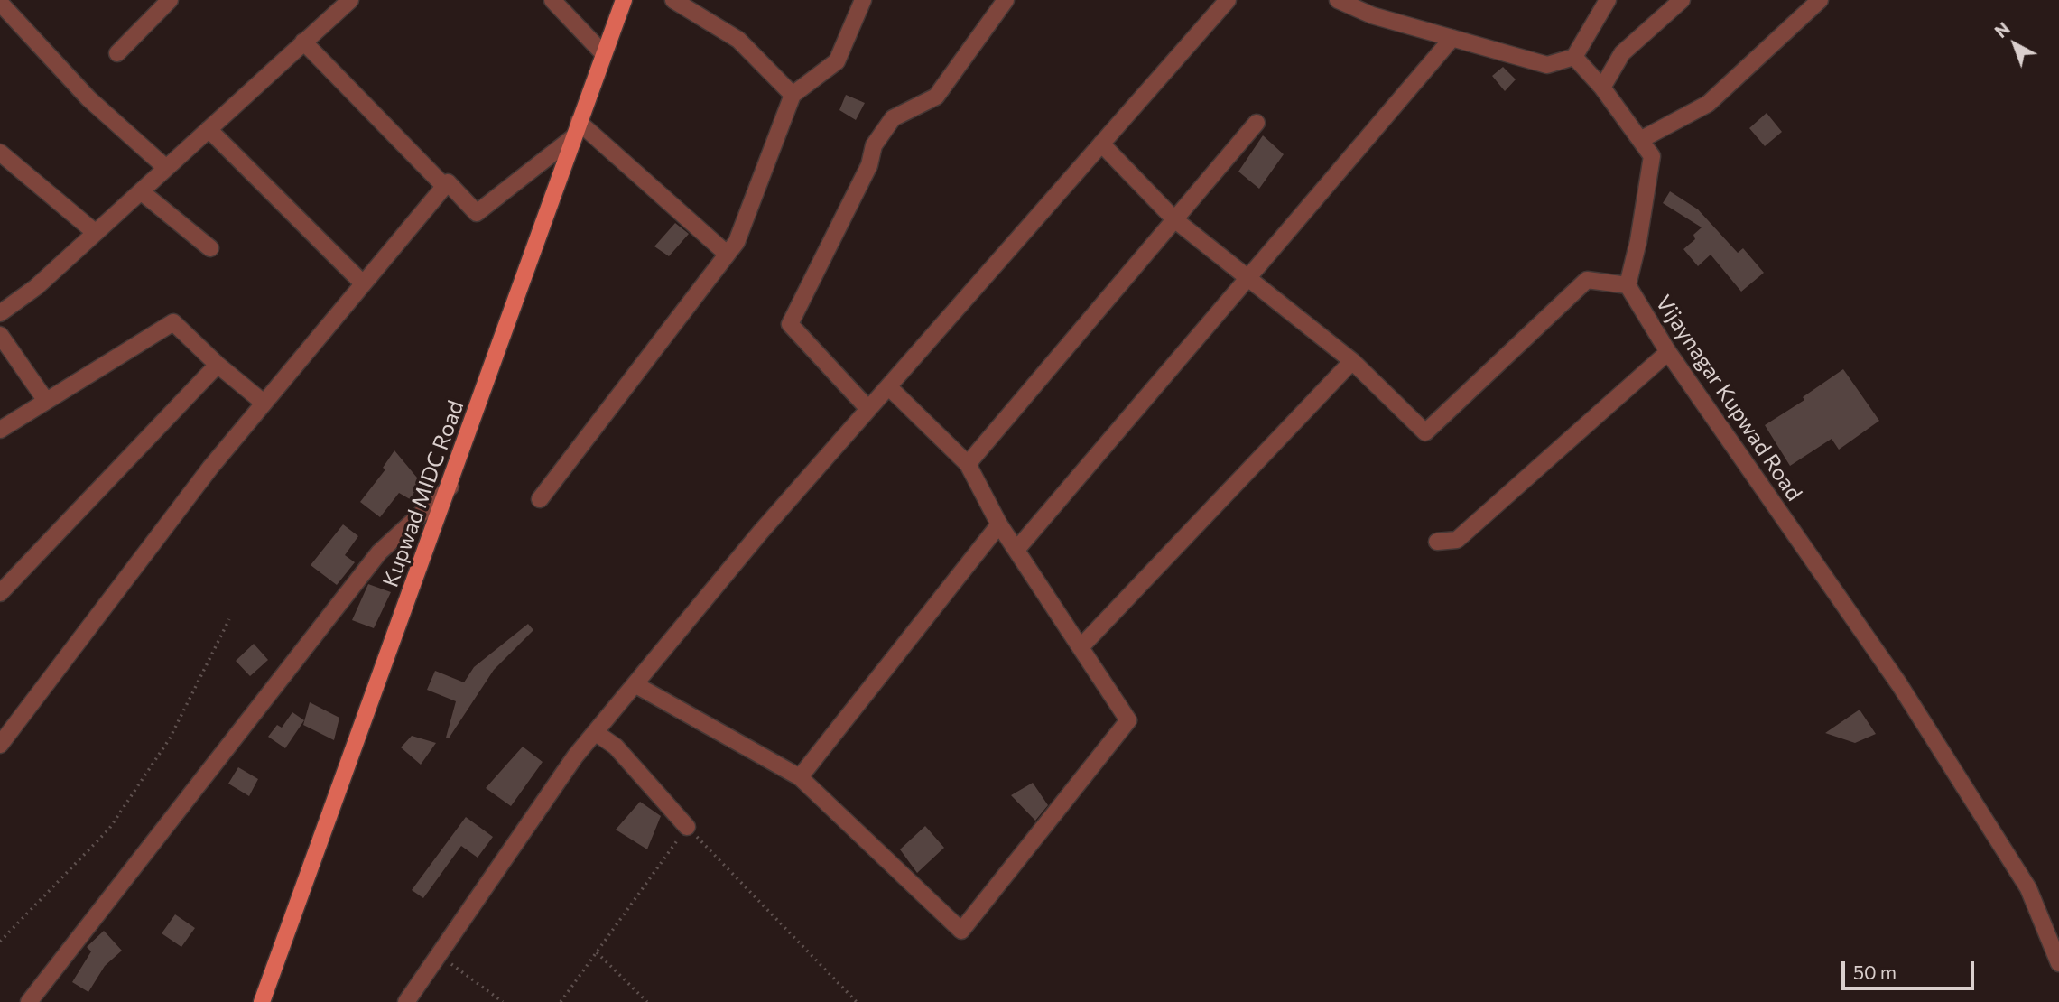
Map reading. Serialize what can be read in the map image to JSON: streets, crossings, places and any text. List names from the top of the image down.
{
  "streets": {
    "main road": ["Kupwad MIDC Road"],
    "street": ["Vijaynagar Kupwad Road"]
  },
  "scale_bar": "50 m",
  "north": "top left"
}
